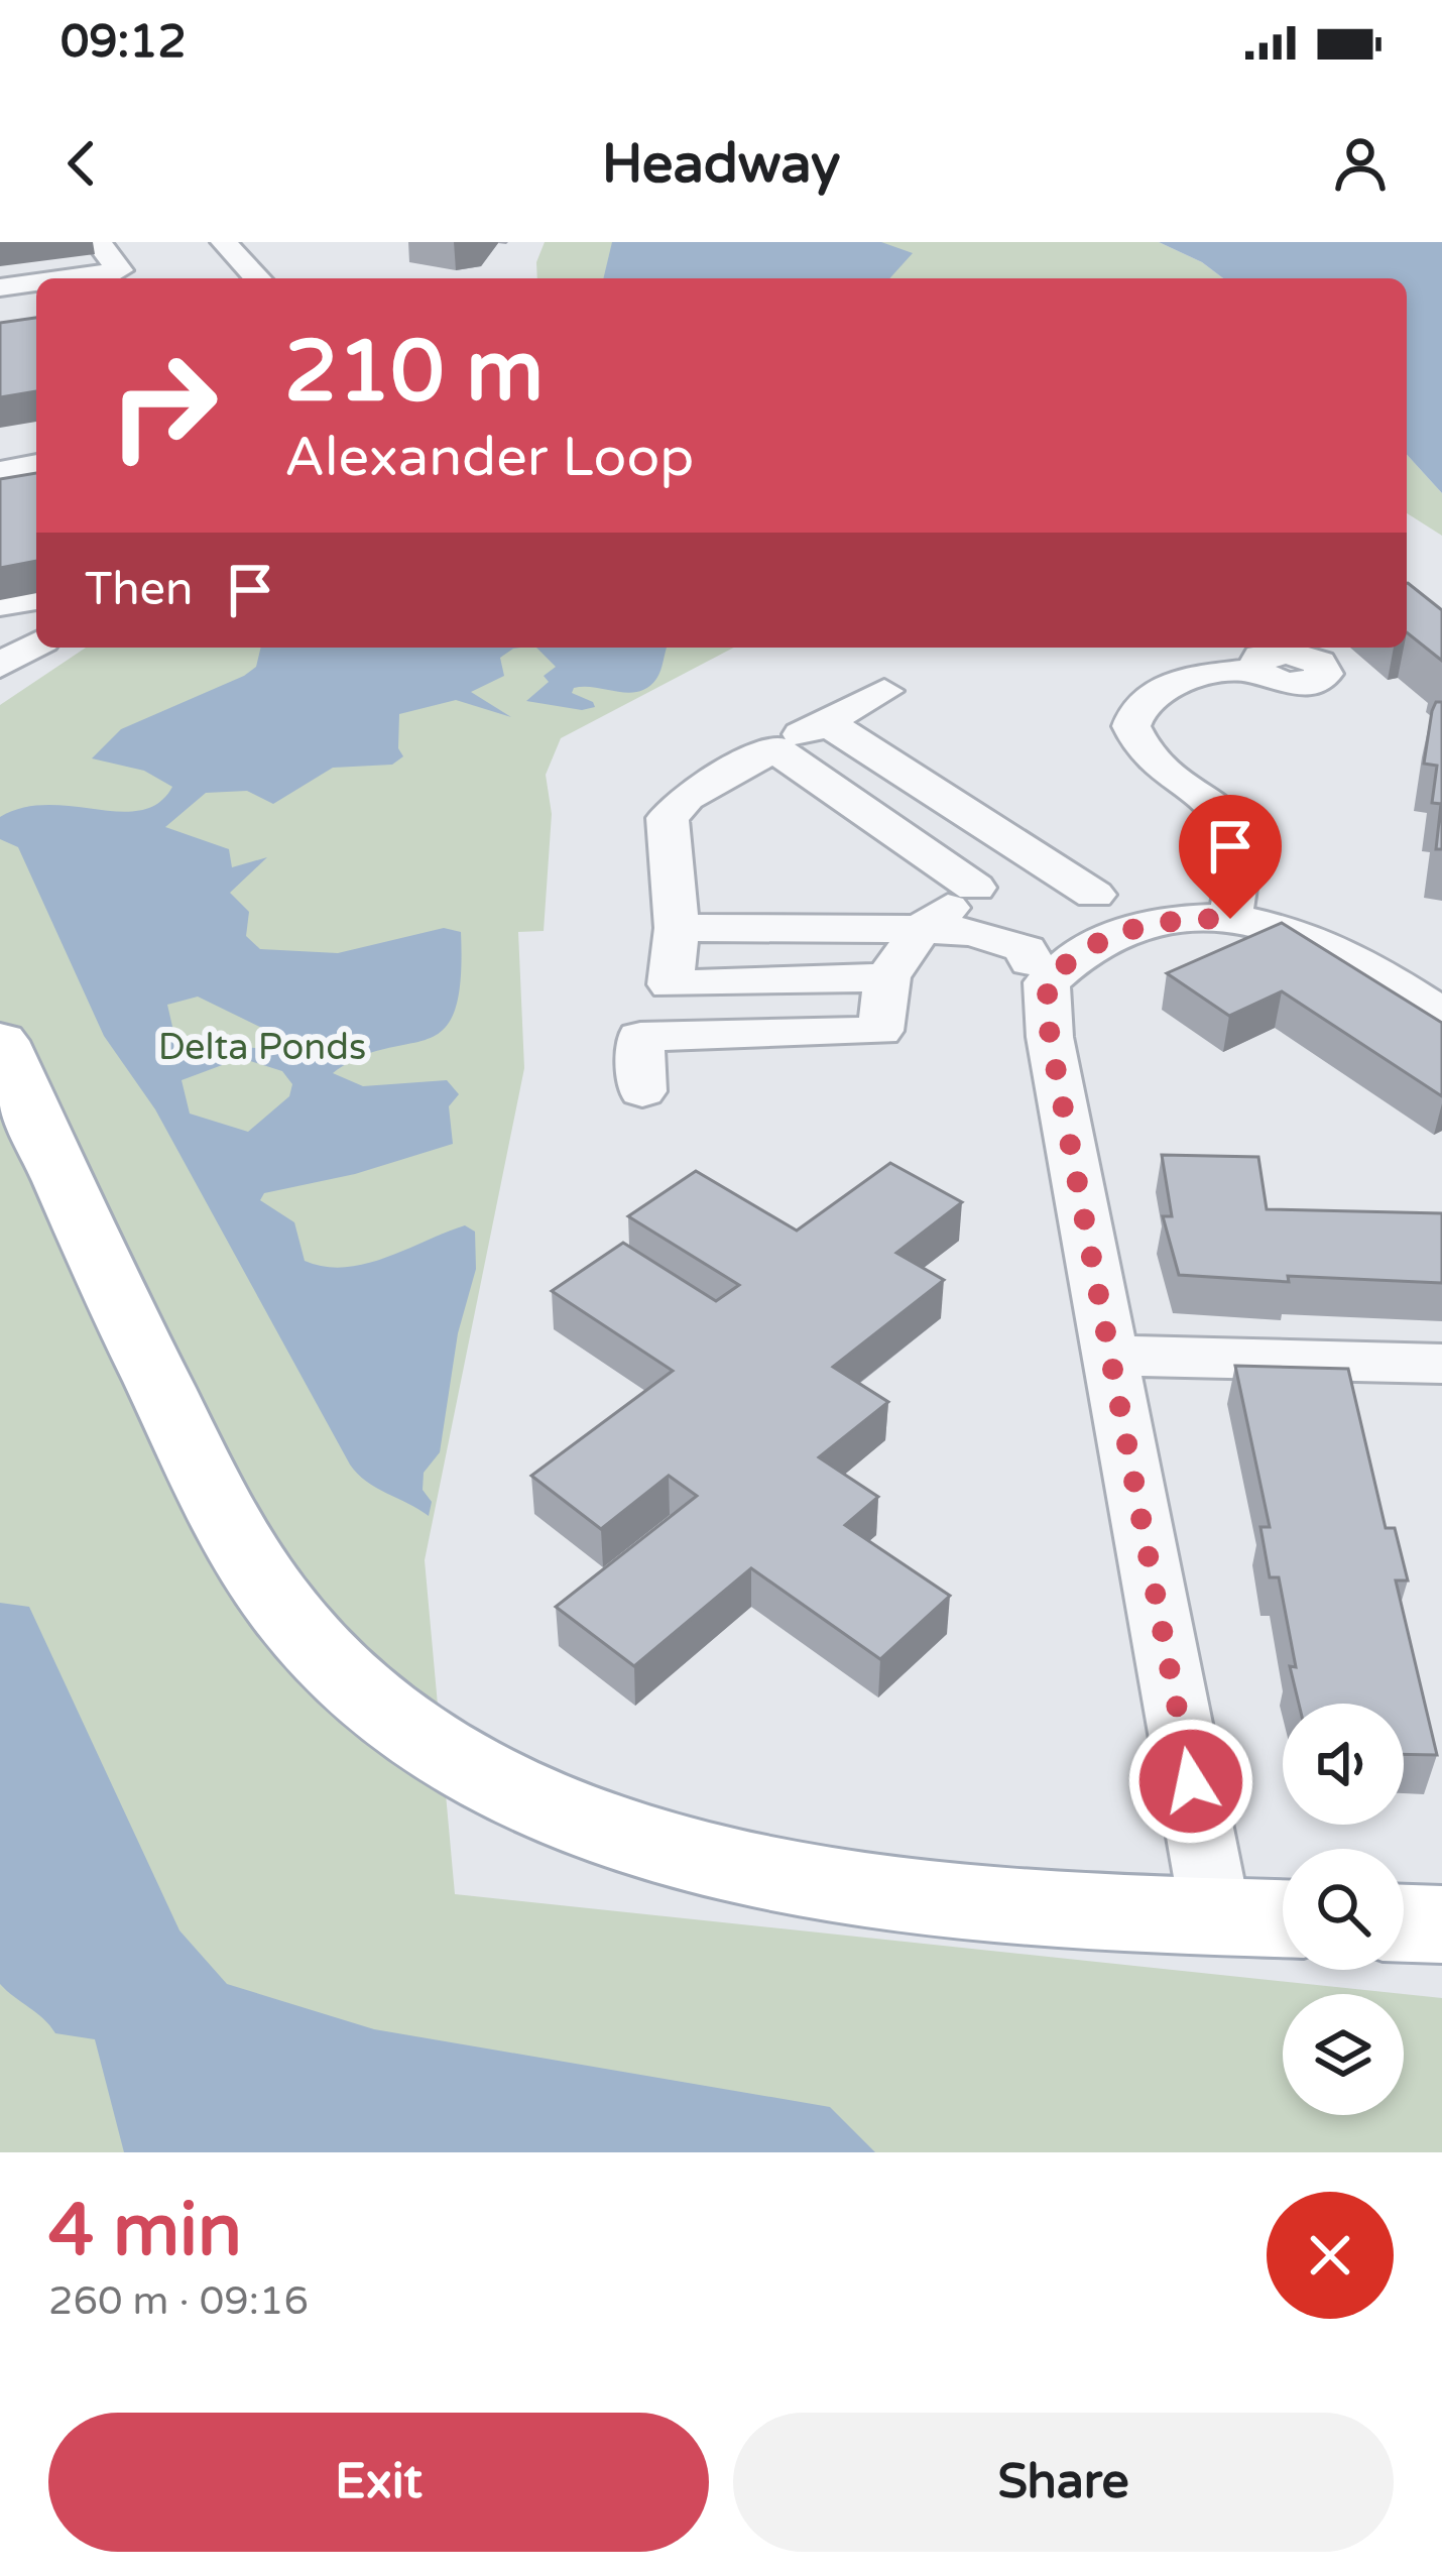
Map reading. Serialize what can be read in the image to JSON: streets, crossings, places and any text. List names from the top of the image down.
{
  "parks": ["Delta Ponds"],
  "page": {
    "status": "09:12",
    "header": "Headway",
    "turn": ["210 m", "Alexander Loop"],
    "then": "Then",
    "heading": ["4 min", "260 m · 09:16"],
    "buttons": ["Exit", "Share"]
  }
}
